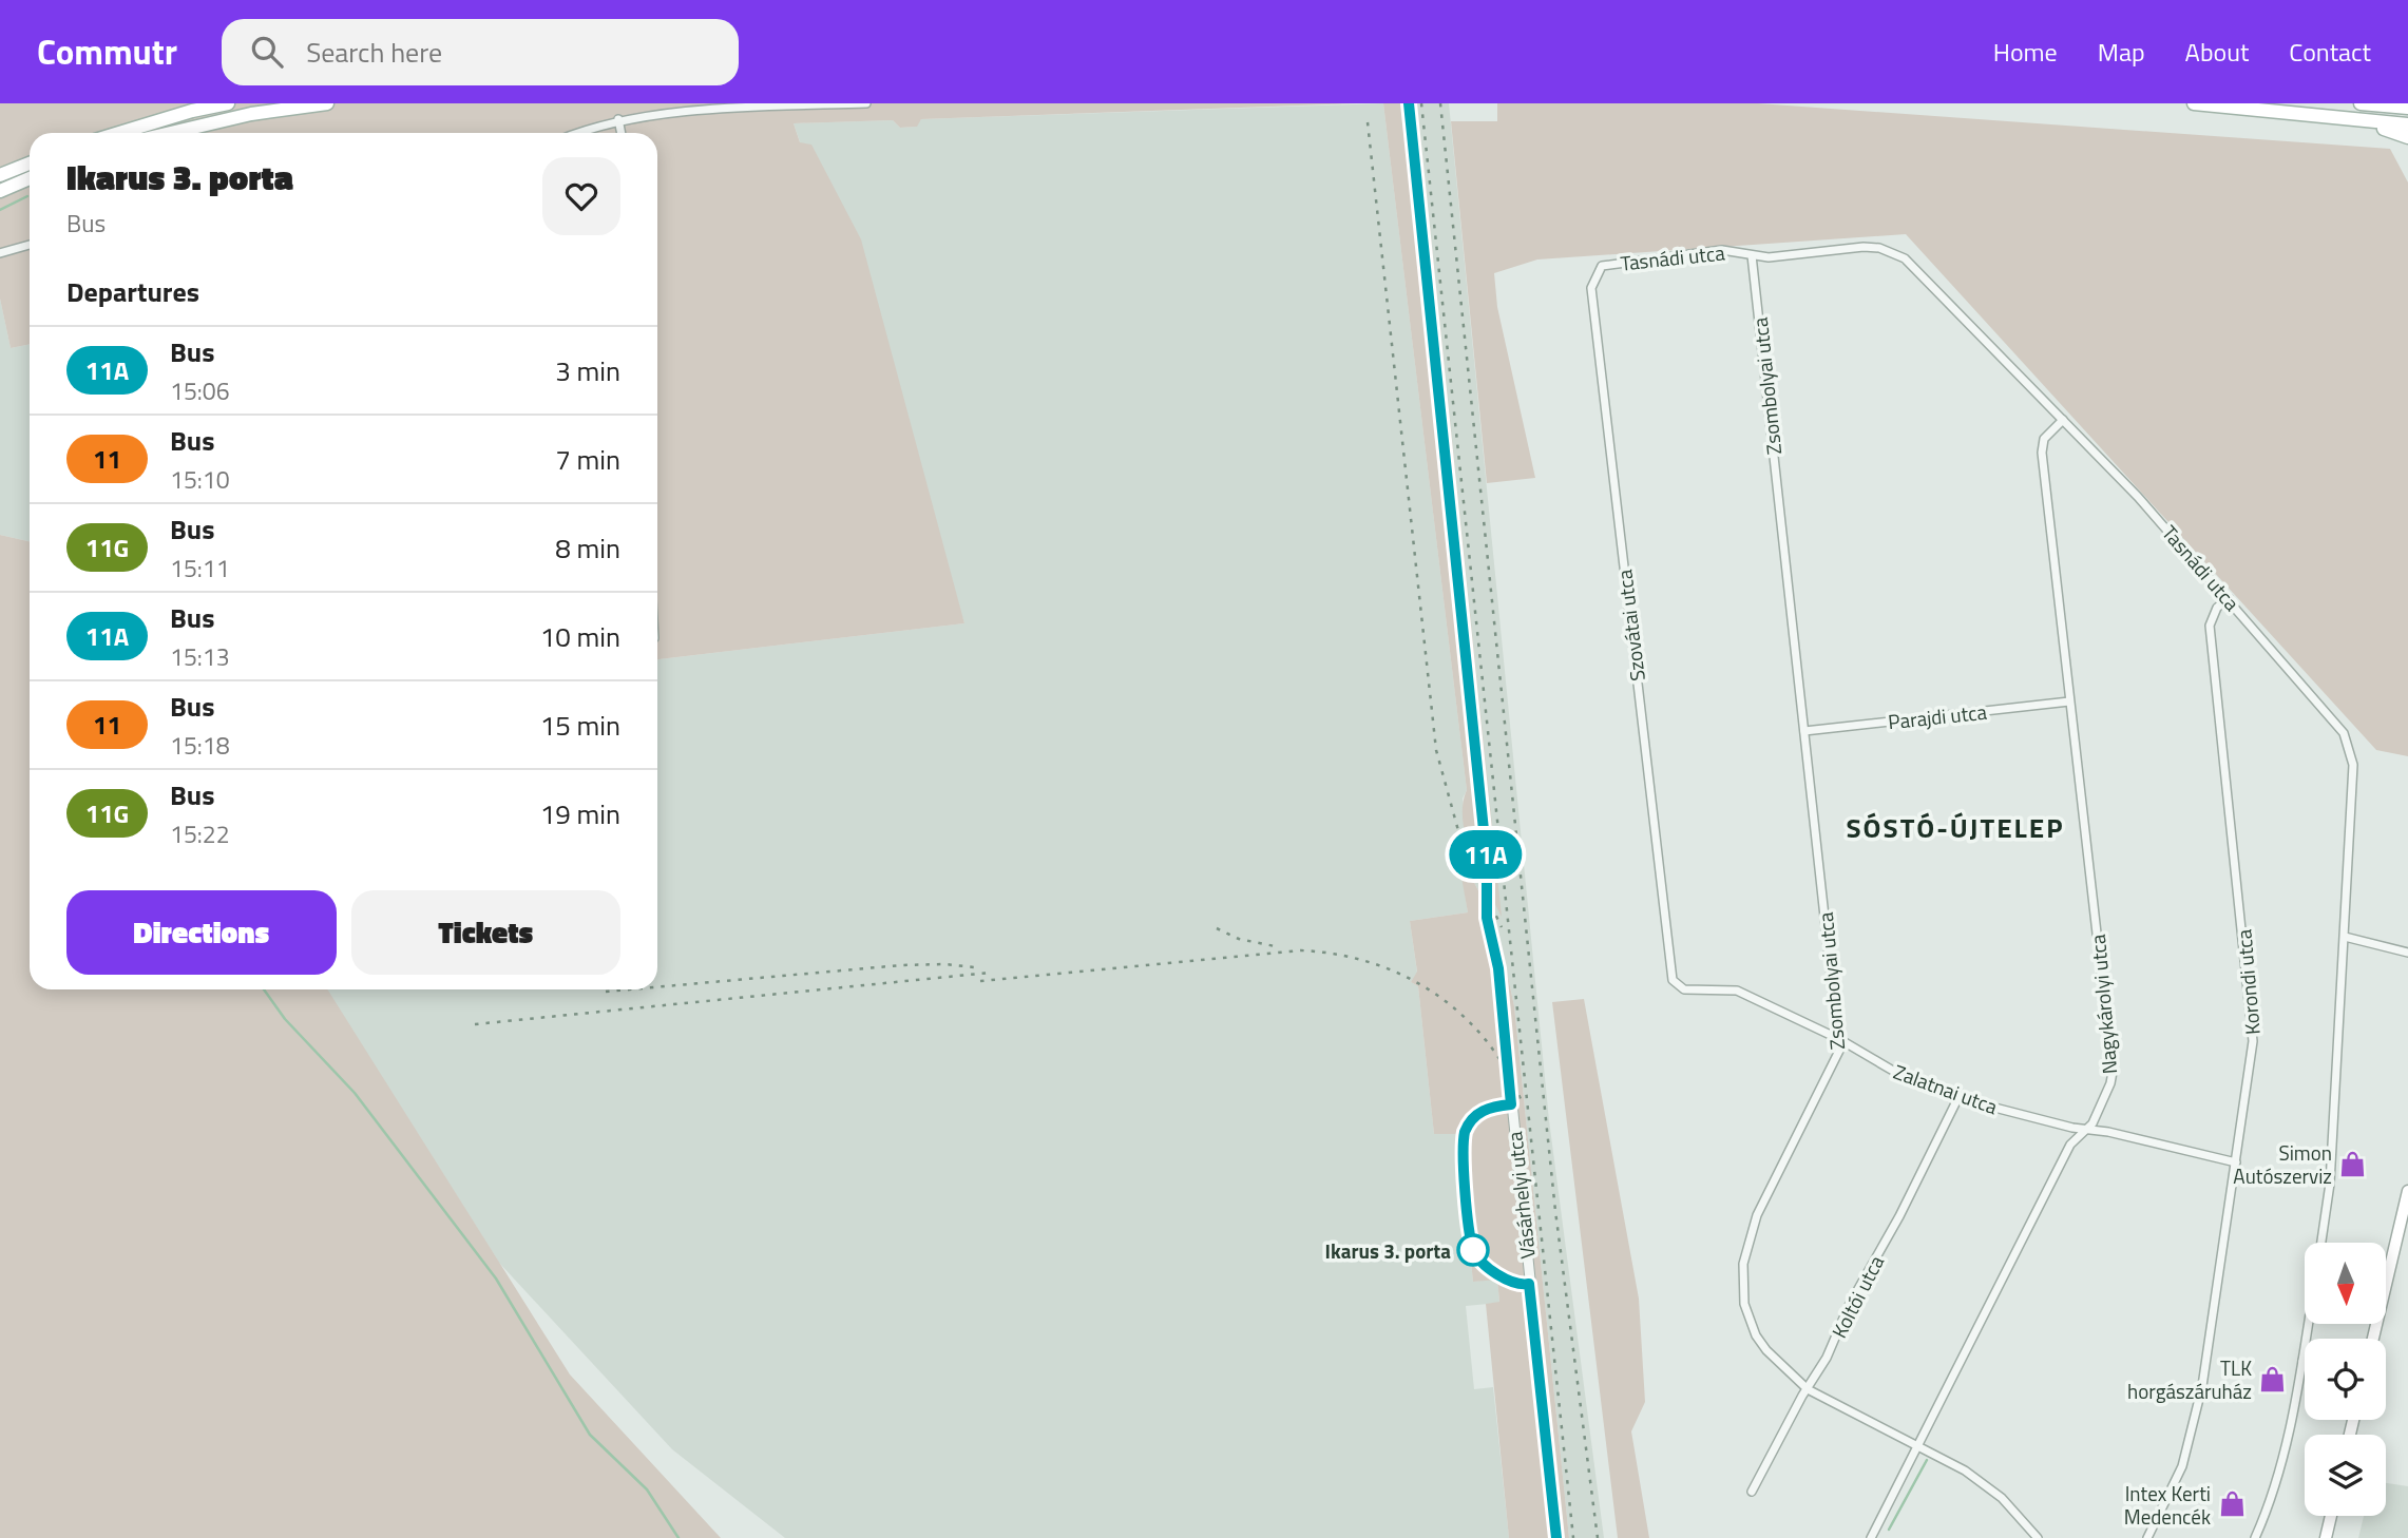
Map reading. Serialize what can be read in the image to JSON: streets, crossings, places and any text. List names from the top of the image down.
{
  "streets": {
    "street": [
      "Tasnádi utca",
      "Zsombolyai utca",
      "Szovátai utca",
      "Parajdi utca",
      "Korondi utca",
      "Nagykárolyi utca",
      "Zalatnai utca",
      "Vásárhelyi utca",
      "Koltói utca"
    ]
  },
  "crossings": [
    ["Tasnádi utca", "Zsombolyai utca"],
    ["Tasnádi utca", "Szovátai utca"],
    ["Tasnádi utca", "Korondi utca"],
    ["Tasnádi utca", "Nagykárolyi utca"],
    ["Zsombolyai utca", "Parajdi utca"],
    ["Zsombolyai utca", "Nagykárolyi utca"],
    ["Zsombolyai utca", "Zalatnai utca"],
    ["Zsombolyai utca", "Koltói utca"],
    ["Szovátai utca", "Zalatnai utca"],
    ["Parajdi utca", "Nagykárolyi utca"],
    ["Korondi utca", "Zalatnai utca"],
    ["Nagykárolyi utca", "Zalatnai utca"],
    ["Zalatnai utca", "Koltói utca"]
  ],
  "districts": ["SÓSTÓ-ÚJTELEP"],
  "places": {
    "shop": ["Simon Autószerviz", "TLK horgászáruház", "Intex Kerti Medencék"],
    "other": ["Ikarus 3. porta"]
  },
  "lines": ["bus line 11A"],
  "north": "bottom",
  "page": {
    "header": "Commutr",
    "search": "Search here",
    "nav": [
      "Home",
      "Map",
      "About",
      "Contact"
    ],
    "on_map": "11A",
    "heading": [
      ["Ikarus 3. porta", "Bus"],
      "Departures"
    ],
    "list": [
      {
        "mark": "11A",
        "name": "Bus",
        "note": "15:06",
        "value": "3 min"
      },
      {
        "mark": "11",
        "name": "Bus",
        "note": "15:10",
        "value": "7 min"
      },
      {
        "mark": "11G",
        "name": "Bus",
        "note": "15:11",
        "value": "8 min"
      },
      {
        "mark": "11A",
        "name": "Bus",
        "note": "15:13",
        "value": "10 min"
      },
      {
        "mark": "11",
        "name": "Bus",
        "note": "15:18",
        "value": "15 min"
      },
      {
        "mark": "11G",
        "name": "Bus",
        "note": "15:22",
        "value": "19 min"
      }
    ],
    "buttons": ["Directions", "Tickets"]
  }
}
